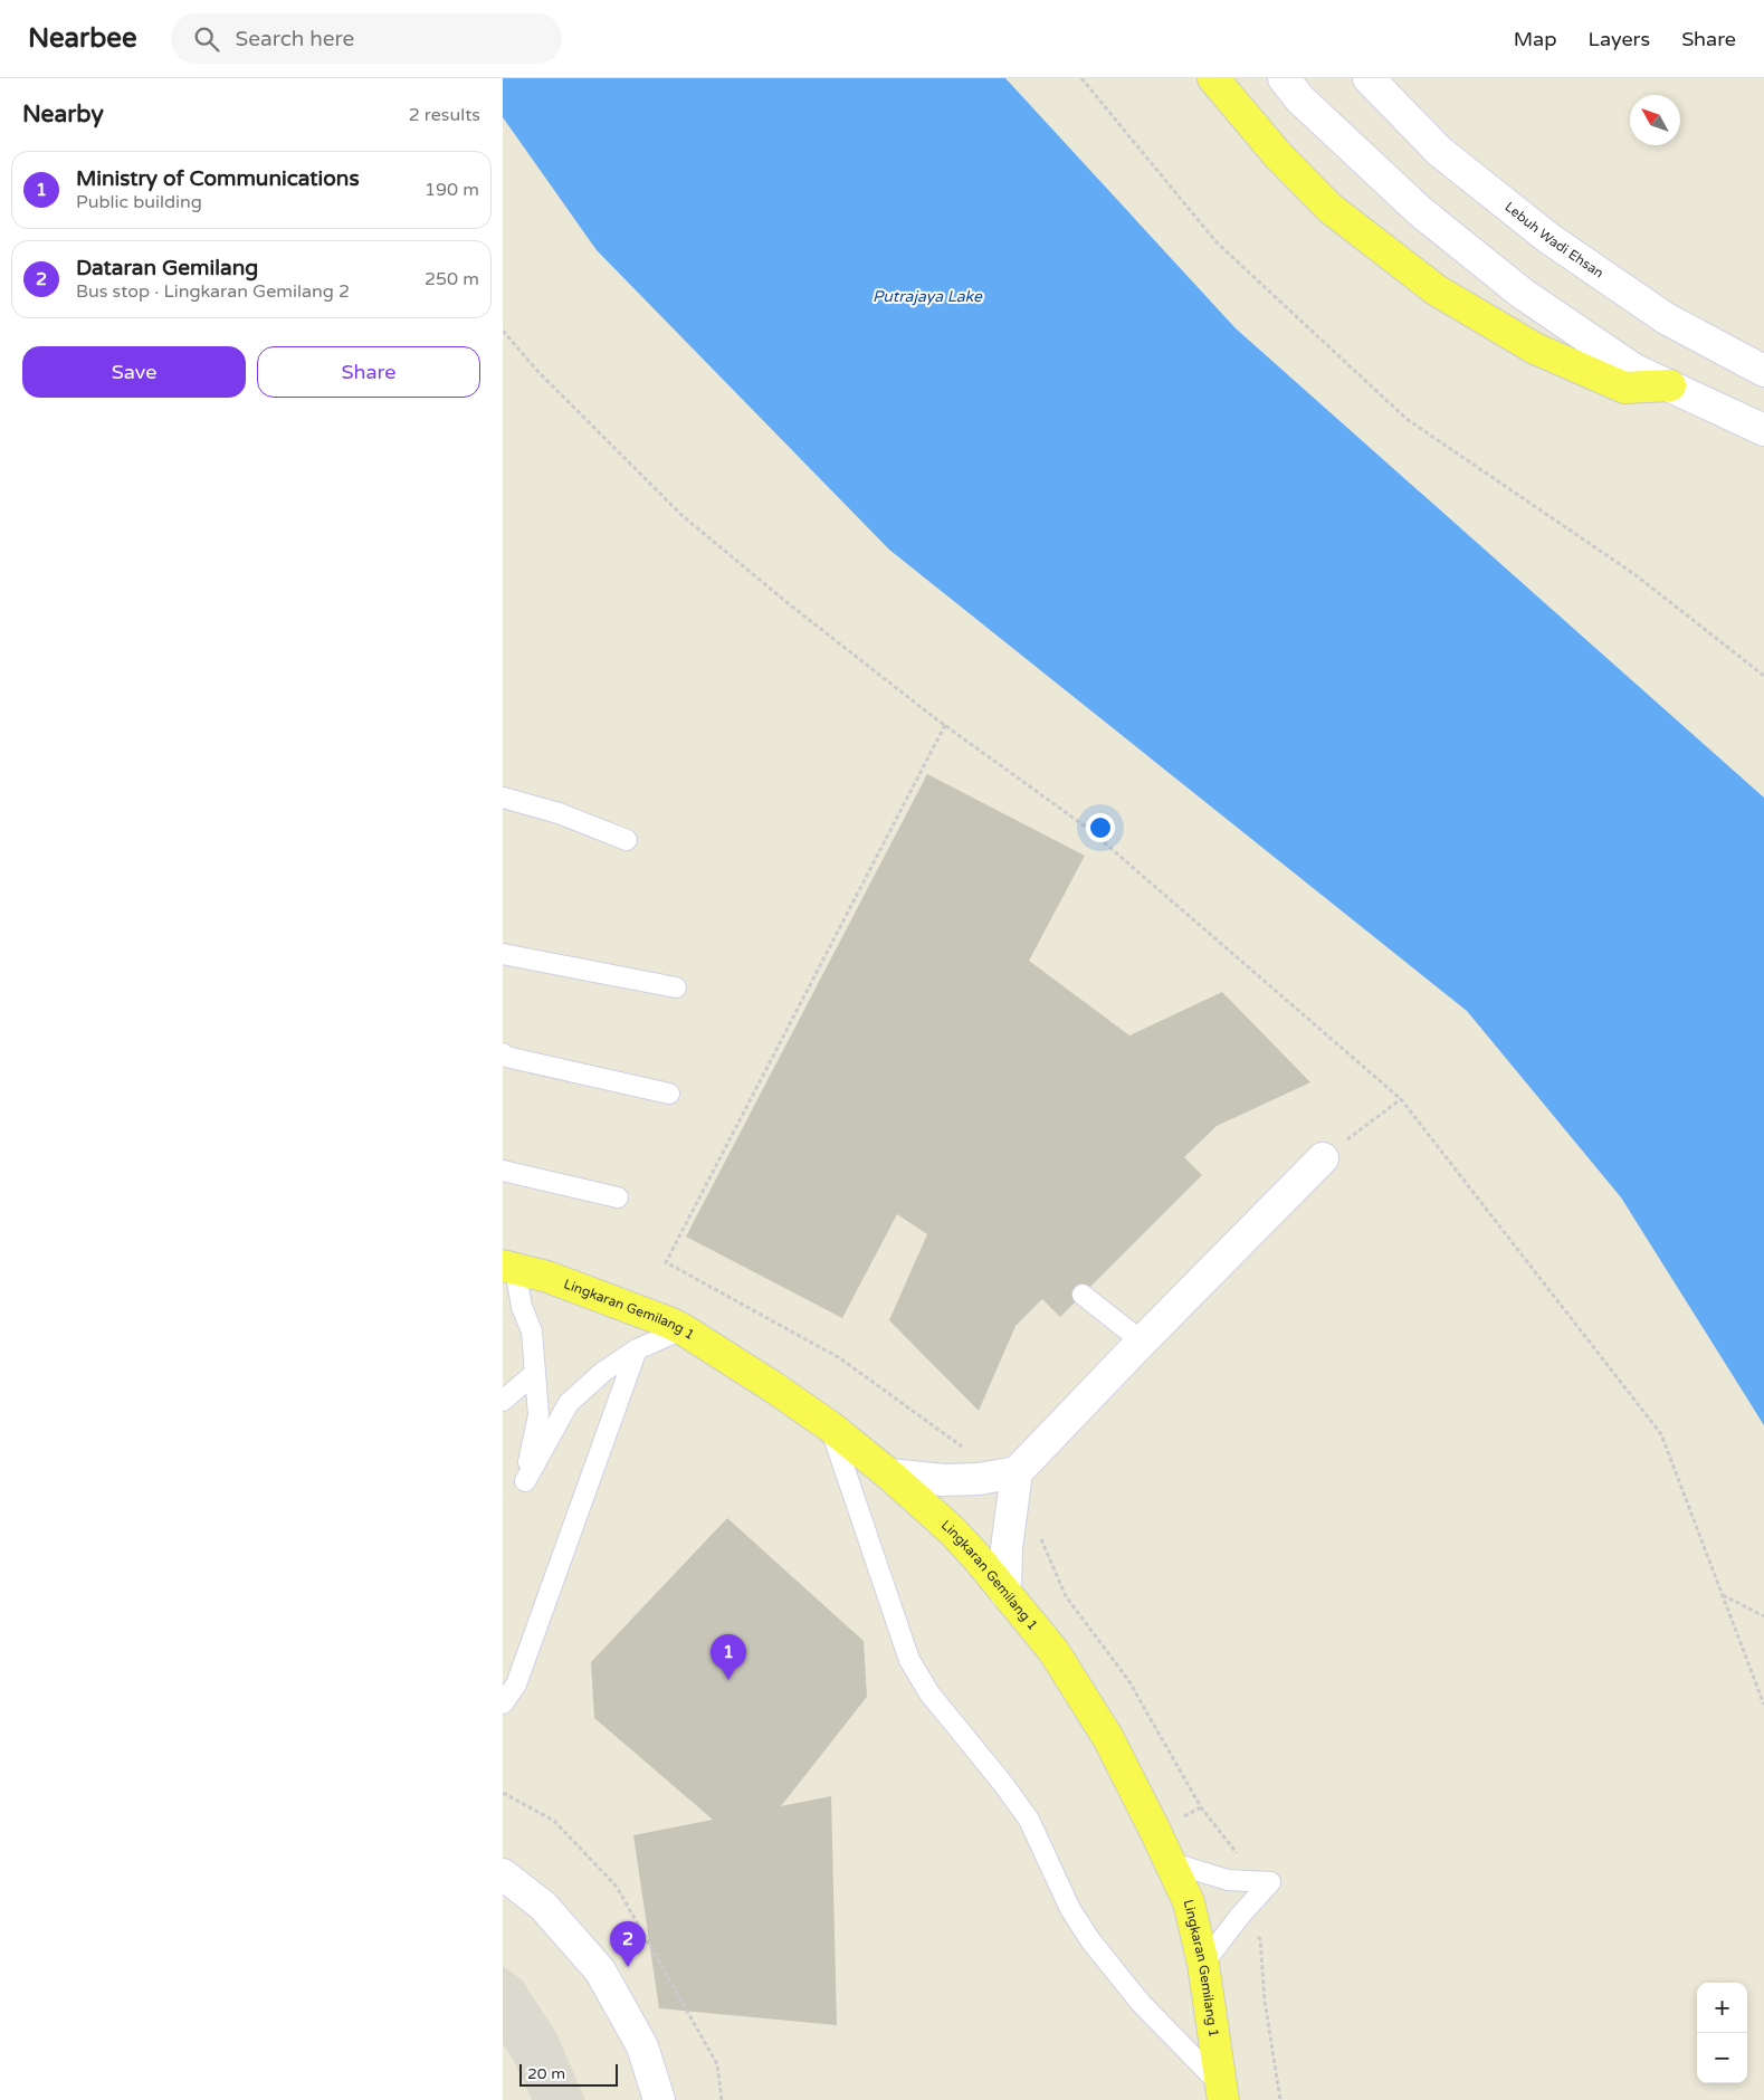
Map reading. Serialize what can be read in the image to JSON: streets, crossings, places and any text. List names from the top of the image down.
{
  "streets": {
    "main road": ["Lebuh Wadi Ehsan", "Lingkaran Gemilang 1"]
  },
  "water": ["Putrajaya Lake"],
  "scale_bar": "20 m",
  "north": "top left",
  "page": {
    "header": "Nearbee",
    "search": "Search here",
    "nav": ["Map", "Layers", "Share"],
    "heading": ["Nearby", "2 results"],
    "list": [
      {
        "mark": "1",
        "name": "Ministry of Communications",
        "note": "Public building",
        "value": "190 m"
      },
      {
        "mark": "2",
        "name": "Dataran Gemilang",
        "note": "Bus stop · Lingkaran Gemilang 2",
        "value": "250 m"
      }
    ],
    "buttons": ["Save", "Share"],
    "pins": ["1", "2"],
    "map_buttons": ["+", "−"],
    "scale": "20 m"
  }
}
